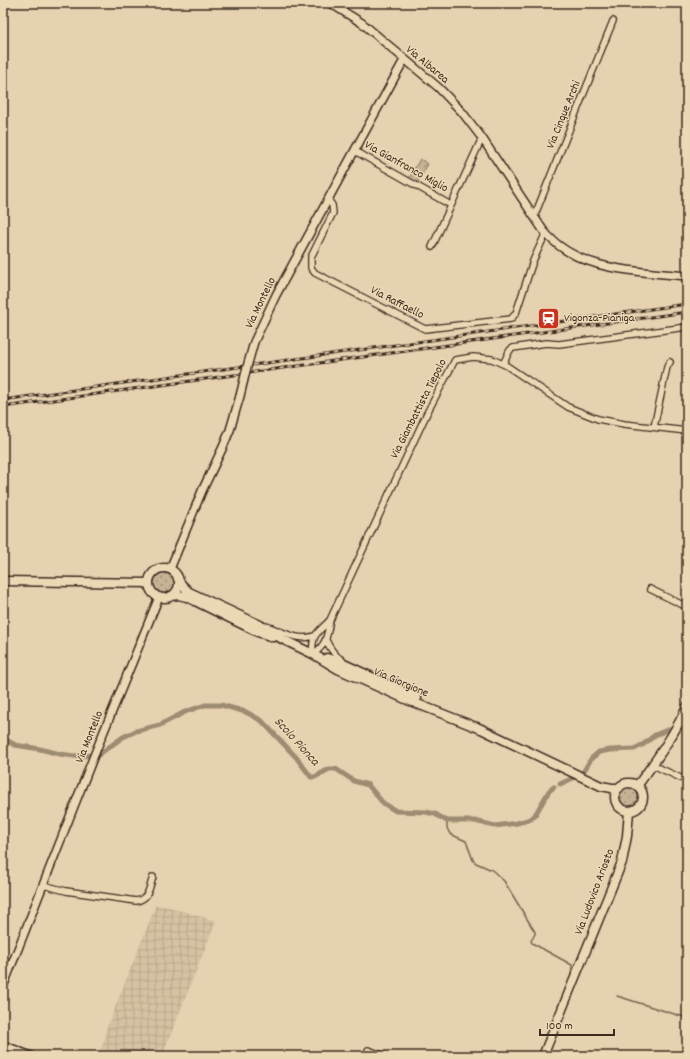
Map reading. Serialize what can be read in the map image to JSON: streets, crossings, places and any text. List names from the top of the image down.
{
  "streets": {
    "main road": ["Via Giorgione", "Via Ludovico Ariosto"],
    "street": [
      "Via Albarea",
      "Via Cinque Archi",
      "Via Gianfranco Miglio",
      "Via Montello",
      "Via Raffaello",
      "Via Giambattista Tiepolo"
    ]
  },
  "crossings": [
    ["Via Albarea", "Via Cinque Archi"],
    ["Via Albarea", "Via Montello"],
    ["Via Albarea", "Via Raffaello"],
    ["Via Gianfranco Miglio", "Via Montello"],
    ["Via Montello", "Via Raffaello"],
    ["Via Montello", "Via Giorgione"],
    ["Via Giambattista Tiepolo", "Via Giorgione"],
    ["Via Giorgione", "Via Ludovico Ariosto"]
  ],
  "water": ["Scolo Pionca"],
  "places": {
    "station": ["Vigonza-Pianiga"]
  },
  "scale_bar": "100 m"
}
